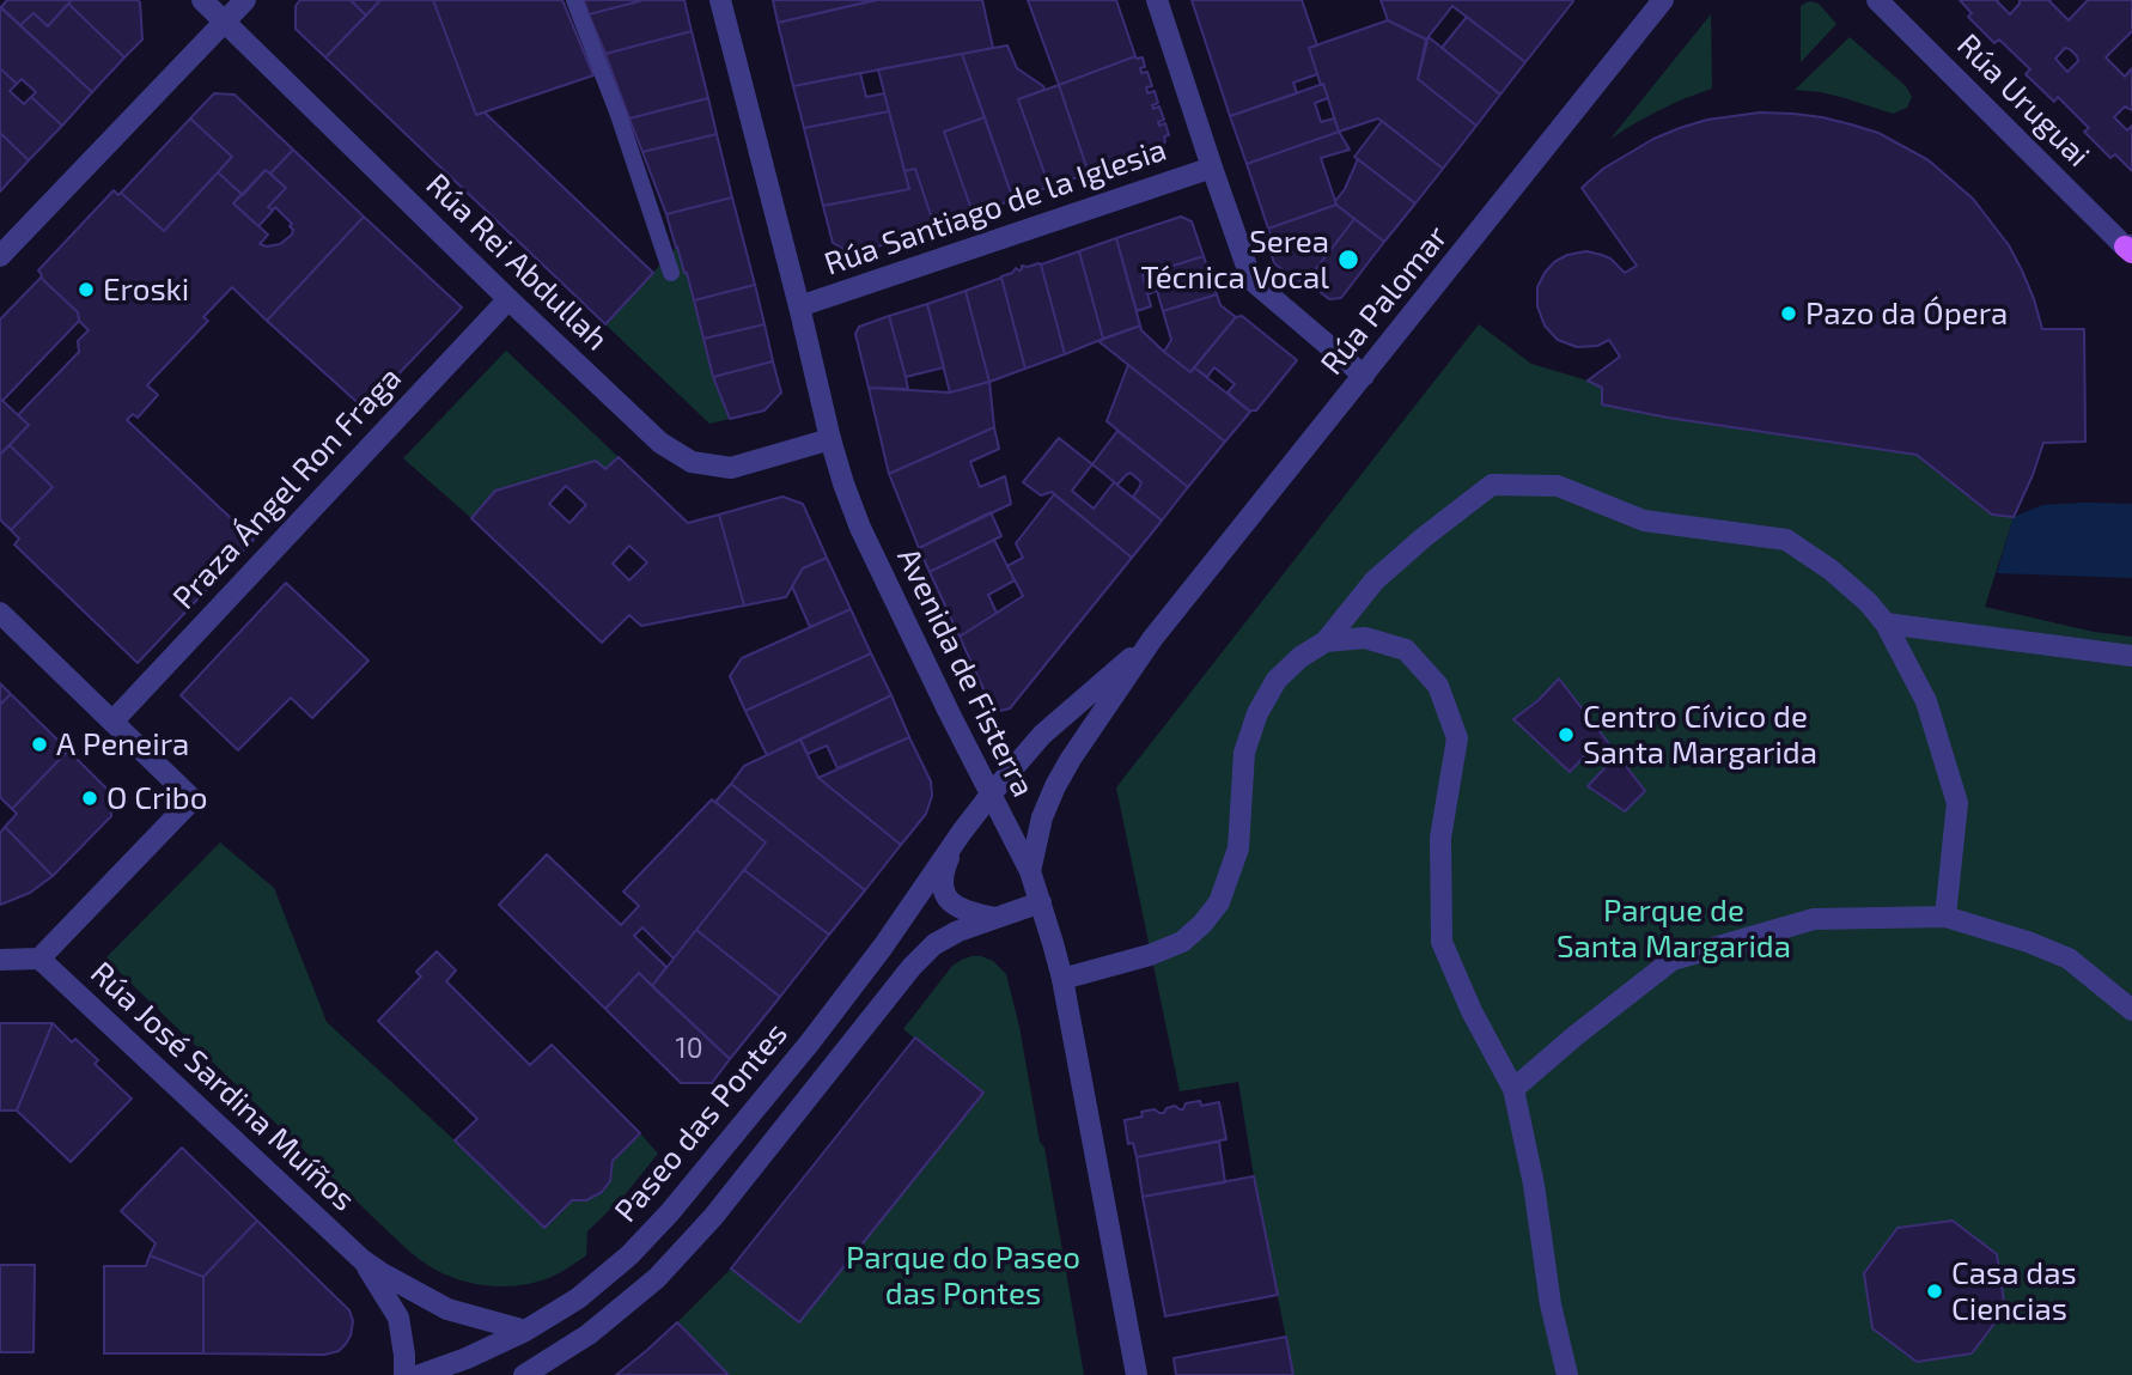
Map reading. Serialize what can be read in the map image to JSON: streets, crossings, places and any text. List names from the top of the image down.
{
  "streets": {
    "street": [
      "Rúa Uruguai",
      "Rúa Santiago de la Iglesia",
      "Rúa Rei Abdullah",
      "Rúa Palomar",
      "Praza Ángel Ron Fraga",
      "Avenida de Fisterra",
      "Rúa José Sardina Muíños",
      "Paseo das Pontes"
    ]
  },
  "crossings": [
    ["Rúa Santiago de la Iglesia", "Avenida de Fisterra"],
    ["Rúa Rei Abdullah", "Praza Ángel Ron Fraga"],
    ["Rúa Rei Abdullah", "Avenida de Fisterra"],
    ["Rúa Palomar", "Avenida de Fisterra"],
    ["Rúa Palomar", "Paseo das Pontes"],
    ["Avenida de Fisterra", "Paseo das Pontes"],
    ["Rúa José Sardina Muíños", "Paseo das Pontes"]
  ],
  "parks": ["Parque de Santa Margarida", "Parque do Paseo das Pontes"],
  "places": [
    "Serea Técnica Vocal",
    "Eroski",
    "Pazo da Ópera",
    "Centro Cívico de Santa Margarida",
    "A Peneira",
    "O Cribo",
    "Casa das Ciencias"
  ],
  "house_numbers": ["10"]
}
